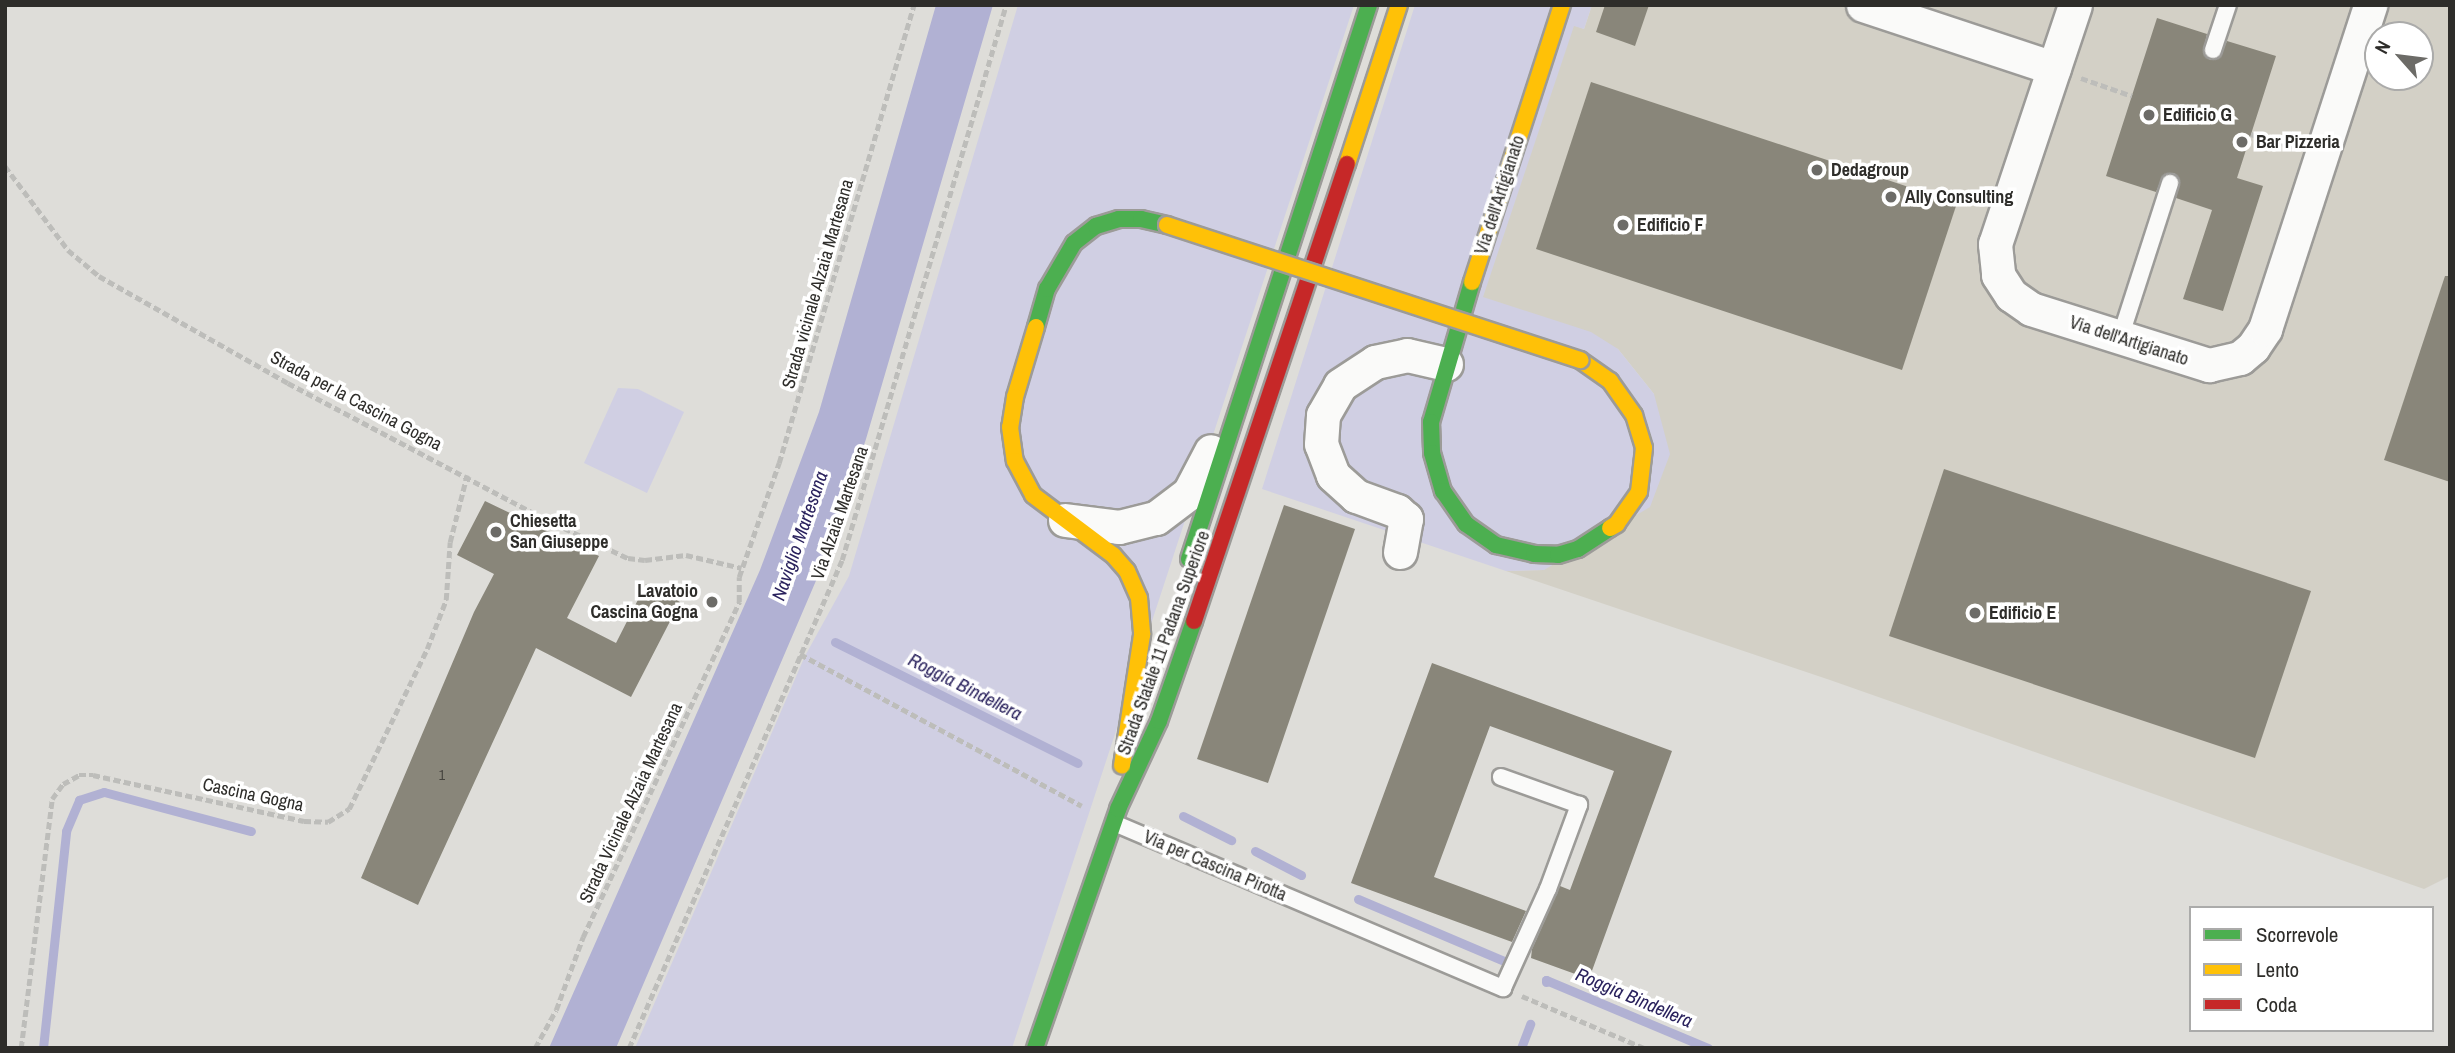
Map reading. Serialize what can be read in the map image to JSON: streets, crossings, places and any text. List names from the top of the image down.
{
  "streets": {
    "street": ["Via dell'Artigianato", "Strada Statale 11 Padana Superiore"],
    "lane": ["Via per Cascina Pirotta"],
    "path": [
      "Strada vicinale Alzaia Martesana",
      "Strada per la Cascina Gogna",
      "Via Alzaia Martesana",
      "Cascina Gogna",
      "Strada Vicinale Alzaia Martesana"
    ]
  },
  "crossings": [
    ["Via dell'Artigianato", "Strada Statale 11 Padana Superiore"],
    ["Strada vicinale Alzaia Martesana", "Strada per la Cascina Gogna"],
    ["Strada vicinale Alzaia Martesana", "Strada Vicinale Alzaia Martesana"],
    ["Strada per la Cascina Gogna", "Cascina Gogna"],
    ["Strada per la Cascina Gogna", "Strada Vicinale Alzaia Martesana"],
    ["Strada Statale 11 Padana Superiore", "Via per Cascina Pirotta"]
  ],
  "water": ["Naviglio Martesana", "Roggia Bindellera"],
  "places": [
    "Edificio G",
    "Bar Pizzeria",
    "Dedagroup",
    "Ally Consulting",
    "Edificio F",
    "Chiesetta San Giuseppe",
    "Lavatoio Cascina Gogna",
    "Edificio E"
  ],
  "house_numbers": ["1"],
  "legend": ["Scorrevole", "Lento", "Coda"],
  "north": "top left"
}
